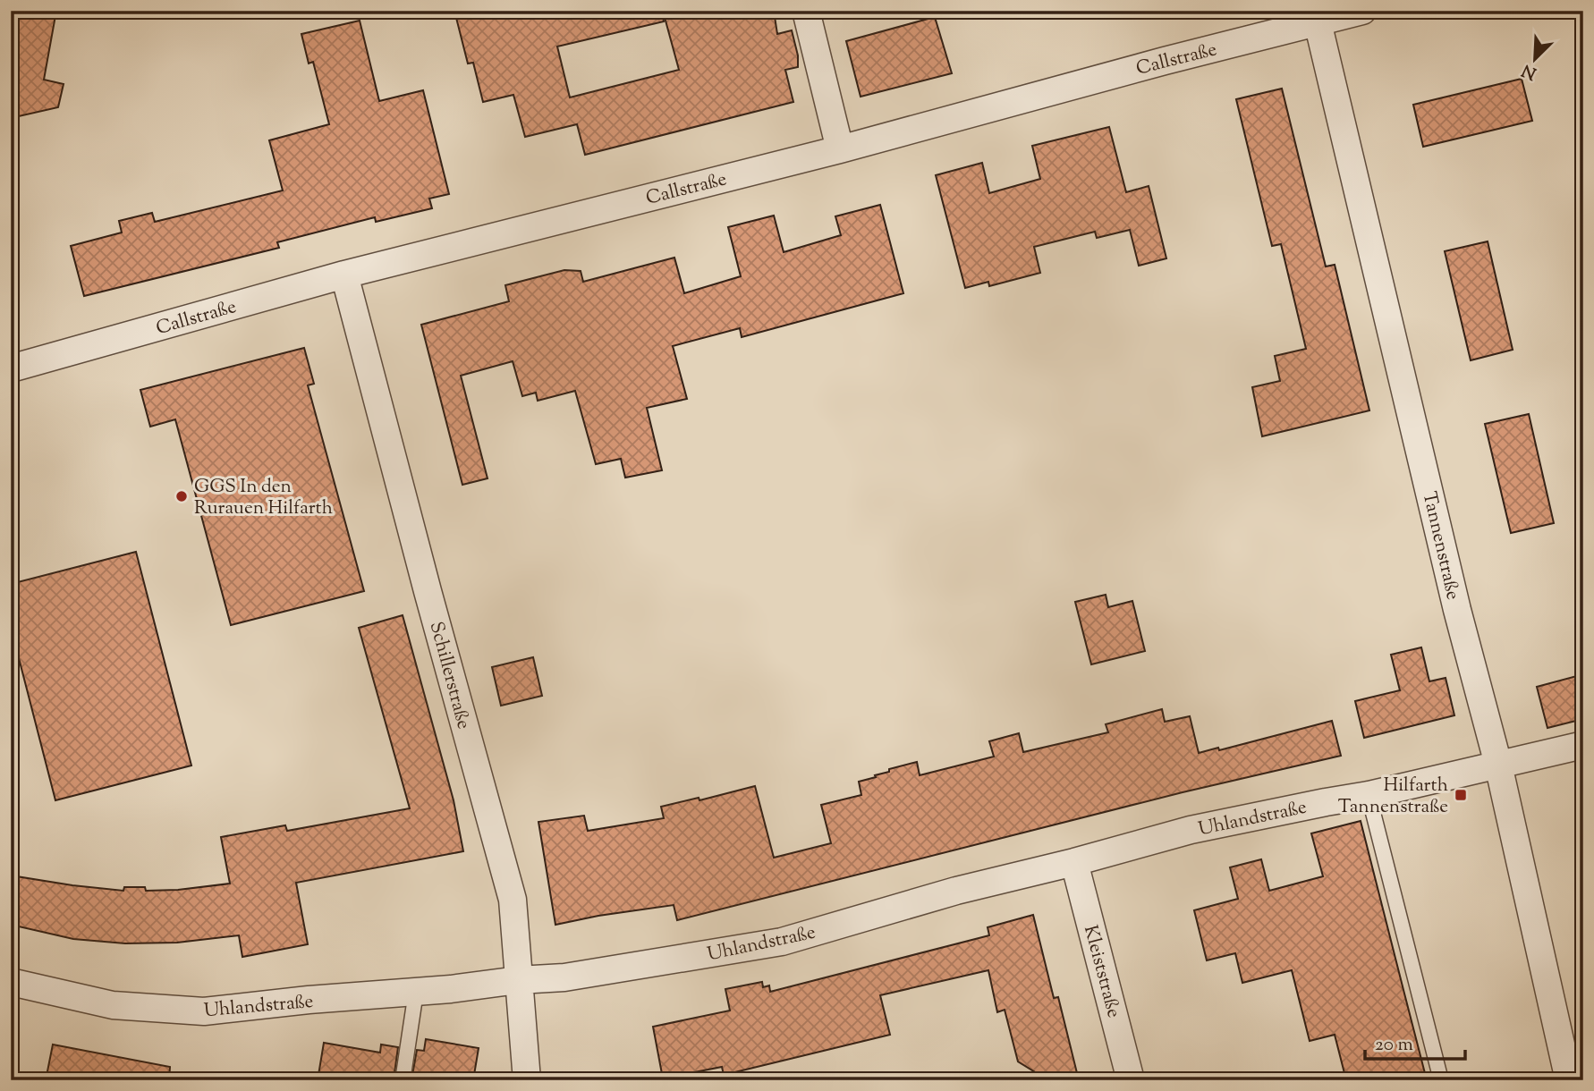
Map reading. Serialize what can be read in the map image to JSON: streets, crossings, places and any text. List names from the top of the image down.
{
  "streets": {
    "street": [
      "Callstraße",
      "Tannenstraße",
      "Schillerstraße",
      "Uhlandstraße",
      "Kleiststraße"
    ]
  },
  "crossings": [
    ["Callstraße", "Tannenstraße"],
    ["Callstraße", "Schillerstraße"],
    ["Tannenstraße", "Uhlandstraße"],
    ["Schillerstraße", "Uhlandstraße"],
    ["Uhlandstraße", "Kleiststraße"]
  ],
  "places": {
    "other": ["GGS In den Rurauen Hilfarth"],
    "transit": ["Hilfarth Tannenstraße"]
  },
  "scale_bar": "20 m",
  "north": "bottom left"
}
